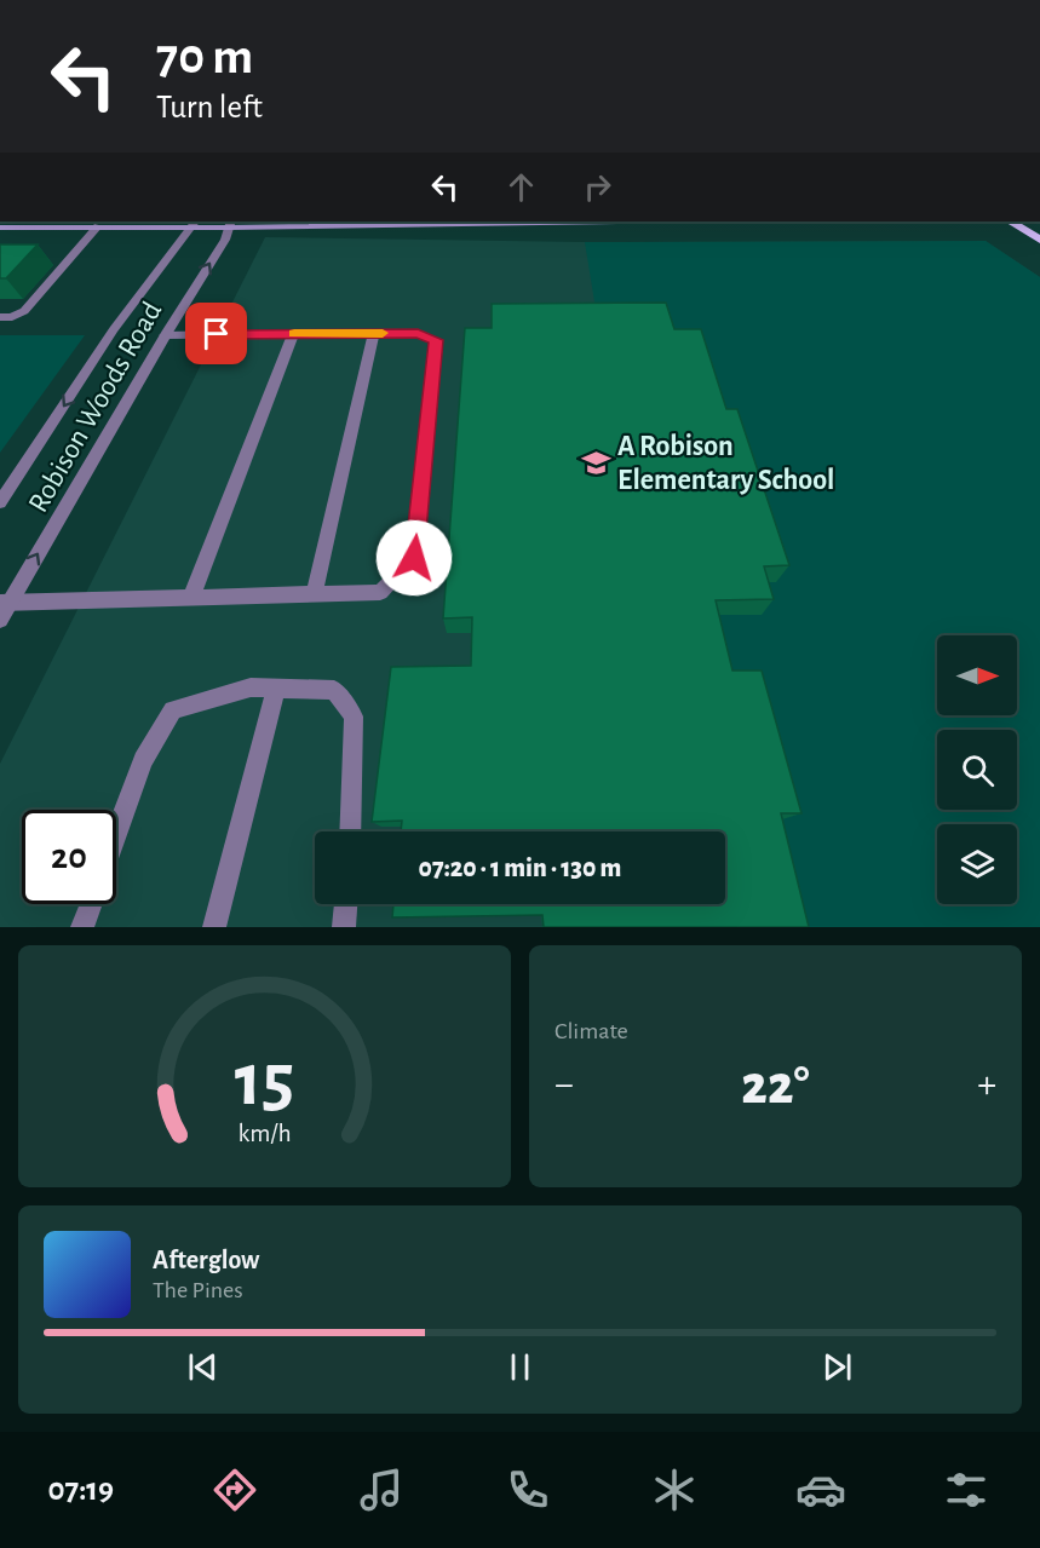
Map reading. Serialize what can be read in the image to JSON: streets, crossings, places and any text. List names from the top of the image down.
{
  "streets": {
    "street": ["Robison Woods Road"]
  },
  "places": {
    "school or university": ["A Robison Elementary School"]
  },
  "north": "right",
  "page": {
    "turn": ["70 m", "Turn left"],
    "limit": "20",
    "trip": "07:20 · 1 min · 130 m",
    "tile": "Climate",
    "heat": ["−", "22°", "+"],
    "song": ["Afterglow", "The Pines"],
    "tabs": "07:19",
    "gauge": ["15", "km/h"]
  }
}
